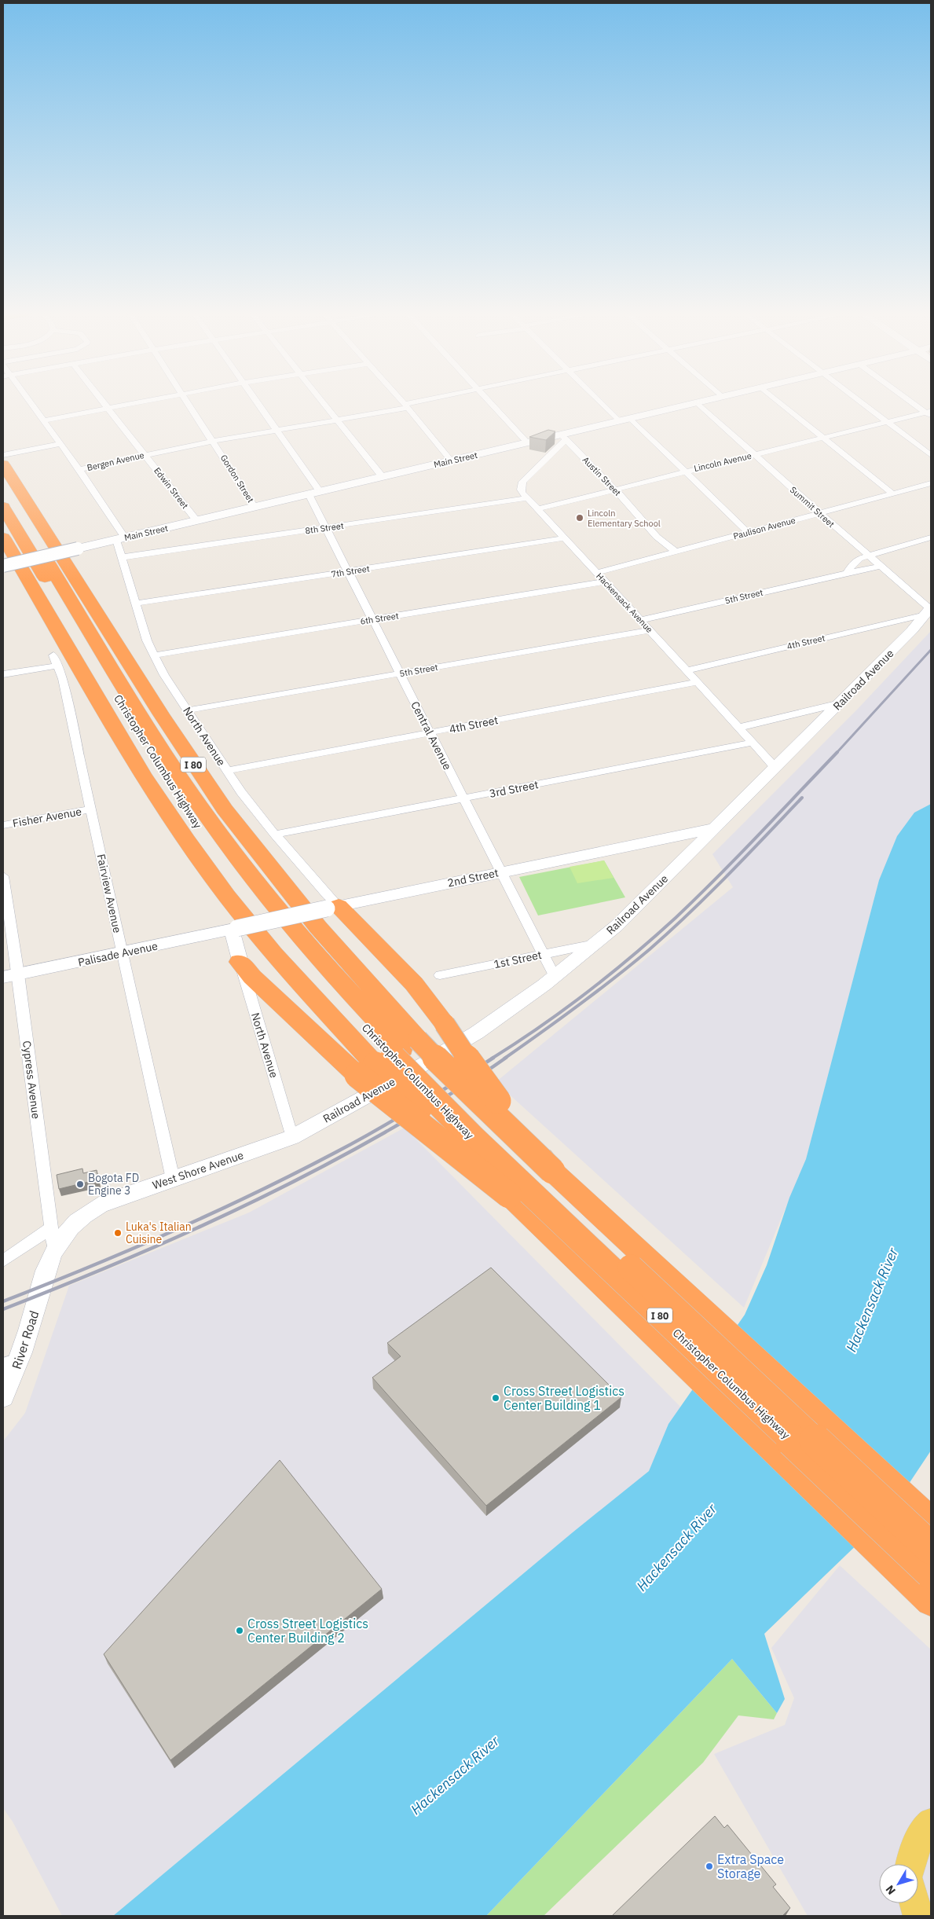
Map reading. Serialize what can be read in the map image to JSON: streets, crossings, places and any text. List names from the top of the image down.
{
  "streets": {
    "highway": ["Christopher Columbus Highway", "I 80"],
    "main road": [
      "Main Street",
      "Railroad Avenue",
      "North Avenue",
      "2nd Street",
      "Palisade Avenue",
      "Cypress Avenue",
      "West Shore Avenue",
      "River Road"
    ],
    "street": [
      "Bergen Avenue",
      "Lincoln Avenue",
      "Austin Street",
      "Gordon Street",
      "Edwin Street",
      "Summit Street",
      "8th Street",
      "Paulison Avenue",
      "7th Street",
      "5th Street",
      "Hackensack Avenue",
      "6th Street",
      "4th Street",
      "Central Avenue",
      "3rd Street",
      "Fisher Avenue",
      "Fairview Avenue",
      "1st Street"
    ]
  },
  "crossings": [
    ["Main Street", "Austin Street"],
    ["Main Street", "Gordon Street"],
    ["Main Street", "Edwin Street"],
    ["Main Street", "Summit Street"],
    ["Main Street", "Central Avenue"],
    ["Main Street", "North Avenue"],
    ["Bergen Avenue", "Gordon Street"],
    ["Bergen Avenue", "Edwin Street"],
    ["Bergen Avenue", "North Avenue"],
    ["Lincoln Avenue", "Austin Street"],
    ["Lincoln Avenue", "Summit Street"],
    ["Lincoln Avenue", "Hackensack Avenue"],
    ["Austin Street", "Paulison Avenue"],
    ["Summit Street", "Paulison Avenue"],
    ["Summit Street", "5th Street"],
    ["Summit Street", "4th Street"],
    ["Summit Street", "Railroad Avenue"],
    ["8th Street", "Hackensack Avenue"],
    ["8th Street", "Central Avenue"],
    ["8th Street", "North Avenue"],
    ["Paulison Avenue", "Hackensack Avenue"],
    ["7th Street", "Hackensack Avenue"],
    ["7th Street", "Central Avenue"],
    ["7th Street", "North Avenue"],
    ["5th Street", "Hackensack Avenue"],
    ["5th Street", "Central Avenue"],
    ["5th Street", "North Avenue"],
    ["Hackensack Avenue", "6th Street"],
    ["Hackensack Avenue", "4th Street"],
    ["Hackensack Avenue", "Railroad Avenue"],
    ["Hackensack Avenue", "3rd Street"],
    ["6th Street", "Central Avenue"],
    ["6th Street", "North Avenue"],
    ["4th Street", "Railroad Avenue"],
    ["4th Street", "Central Avenue"],
    ["4th Street", "North Avenue"],
    ["Railroad Avenue", "Central Avenue"],
    ["Railroad Avenue", "North Avenue"],
    ["Railroad Avenue", "2nd Street"],
    ["Railroad Avenue", "1st Street"],
    ["Railroad Avenue", "West Shore Avenue"],
    ["Central Avenue", "3rd Street"],
    ["Central Avenue", "2nd Street"],
    ["Central Avenue", "1st Street"],
    ["North Avenue", "3rd Street"],
    ["North Avenue", "2nd Street"],
    ["North Avenue", "Palisade Avenue"],
    ["North Avenue", "West Shore Avenue"],
    ["Fisher Avenue", "Fairview Avenue"],
    ["2nd Street", "Palisade Avenue"],
    ["Fairview Avenue", "Palisade Avenue"],
    ["Fairview Avenue", "West Shore Avenue"],
    ["Palisade Avenue", "Cypress Avenue"],
    ["Cypress Avenue", "West Shore Avenue"],
    ["Cypress Avenue", "River Road"]
  ],
  "water": ["Hackensack River"],
  "places": [
    "Lincoln Elementary School",
    "Bogota FD Engine 3",
    "Luka's Italian Cuisine",
    "Cross Street Logistics Center Building 1",
    "Cross Street Logistics Center Building 2",
    "Extra Space Storage"
  ],
  "north": "bottom left"
}
